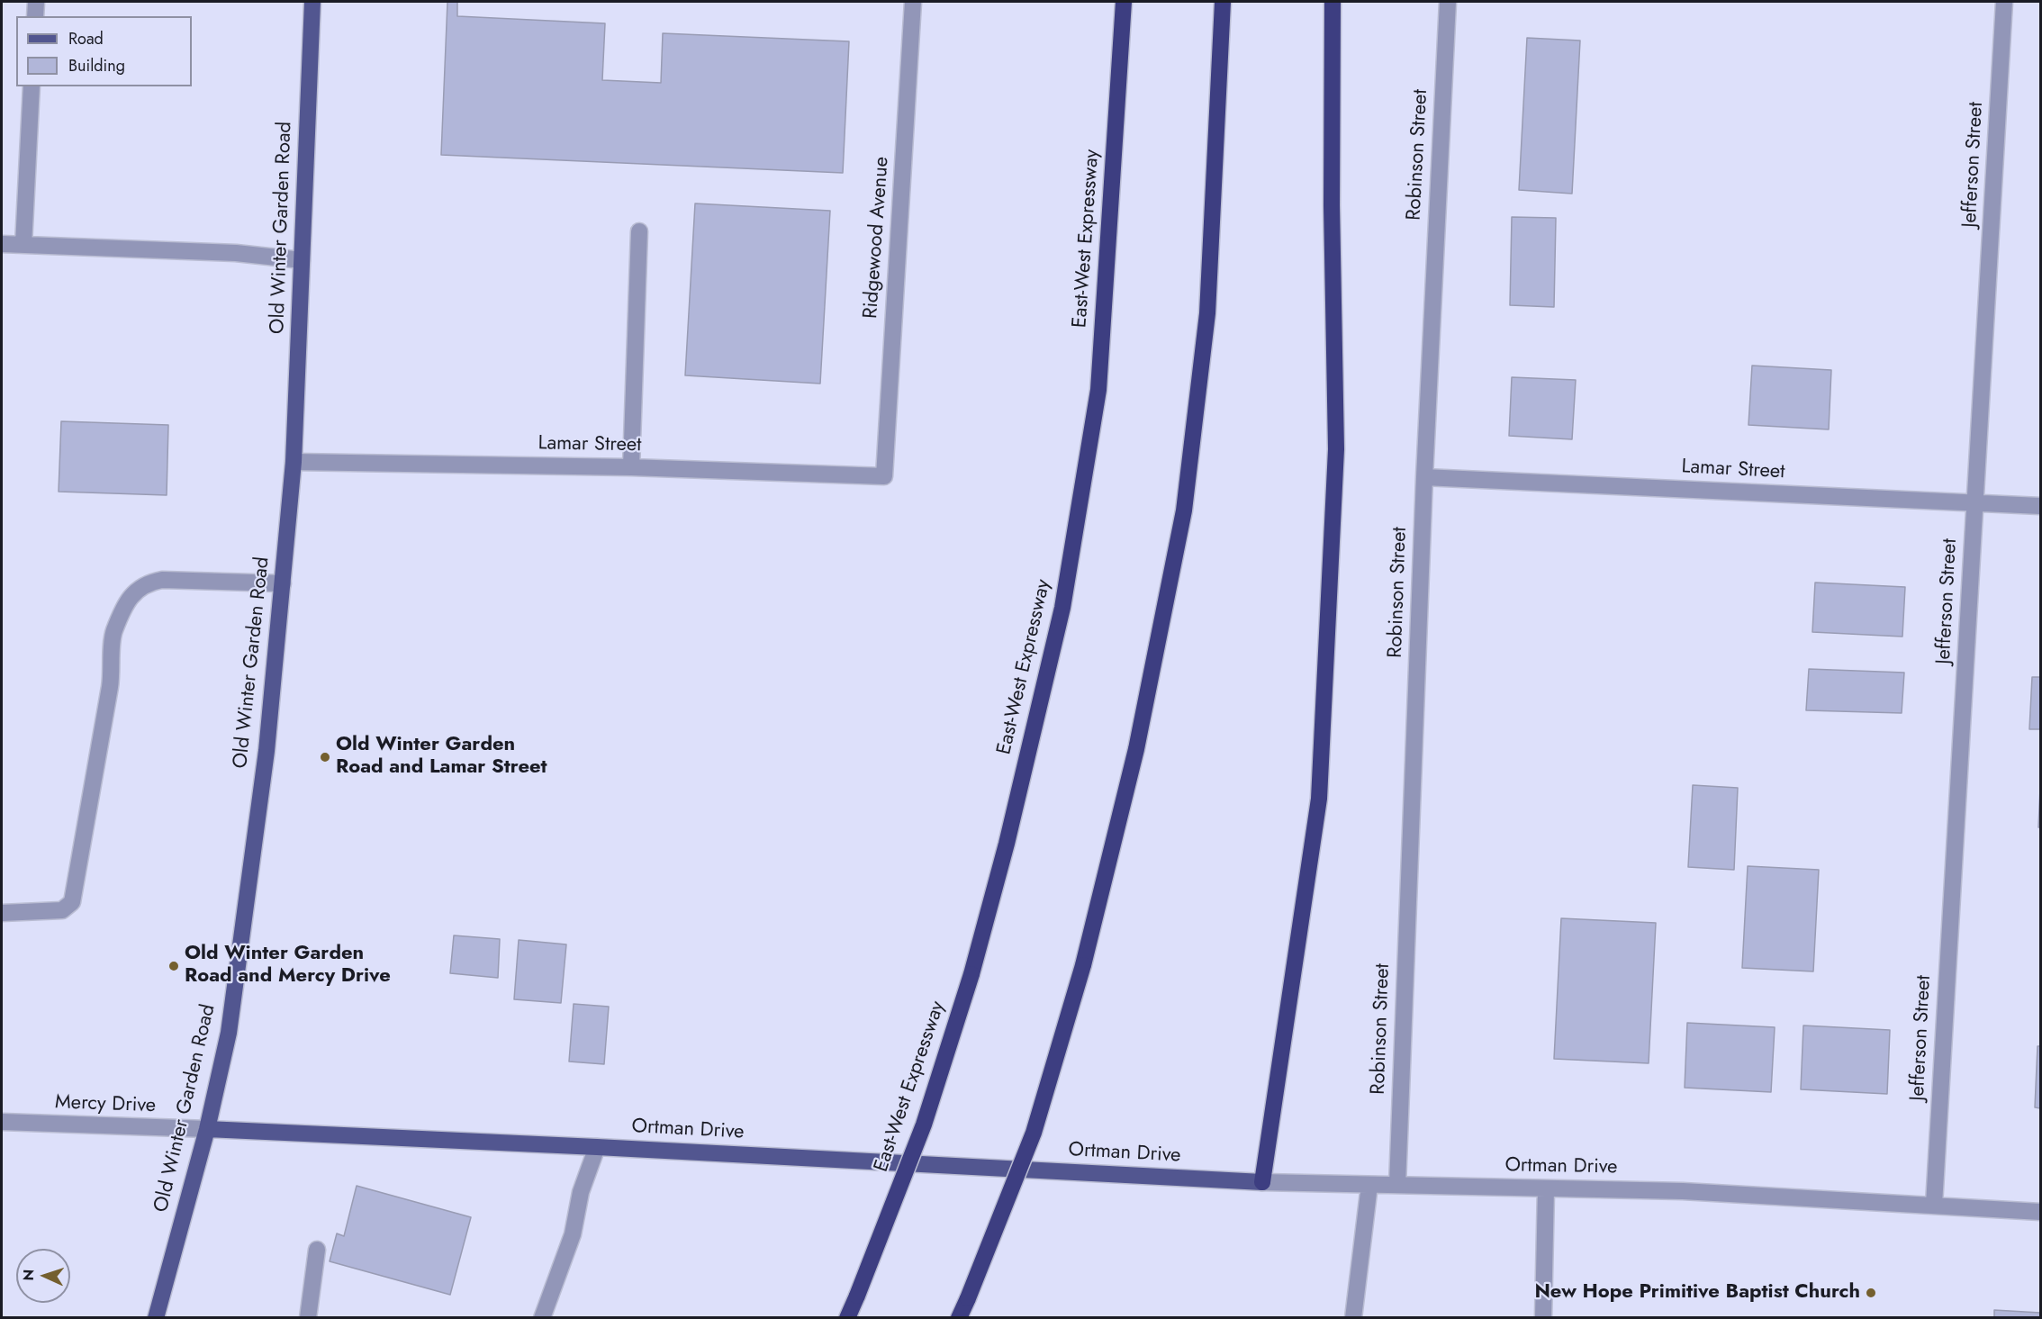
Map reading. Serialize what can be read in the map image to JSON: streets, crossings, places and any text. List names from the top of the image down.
{
  "streets": {
    "highway": ["East-West Expressway"],
    "main road": ["Old Winter Garden Road", "Ortman Drive"],
    "street": [
      "Robinson Street",
      "Jefferson Street",
      "Ridgewood Avenue",
      "Lamar Street",
      "Mercy Drive"
    ]
  },
  "crossings": [
    ["Robinson Street", "Lamar Street"],
    ["Robinson Street", "Ortman Drive"],
    ["Jefferson Street", "Lamar Street"],
    ["Jefferson Street", "Ortman Drive"],
    ["Old Winter Garden Road", "Lamar Street"],
    ["Old Winter Garden Road", "Mercy Drive"],
    ["Old Winter Garden Road", "Ortman Drive"],
    ["Ridgewood Avenue", "Lamar Street"],
    ["Mercy Drive", "Ortman Drive"]
  ],
  "places": ["Old Winter Garden Road and Lamar Street", "Old Winter Garden Road and Mercy Drive", "New Hope Primitive Baptist Church"],
  "legend": ["Road", "Building"],
  "north": "left"
}
